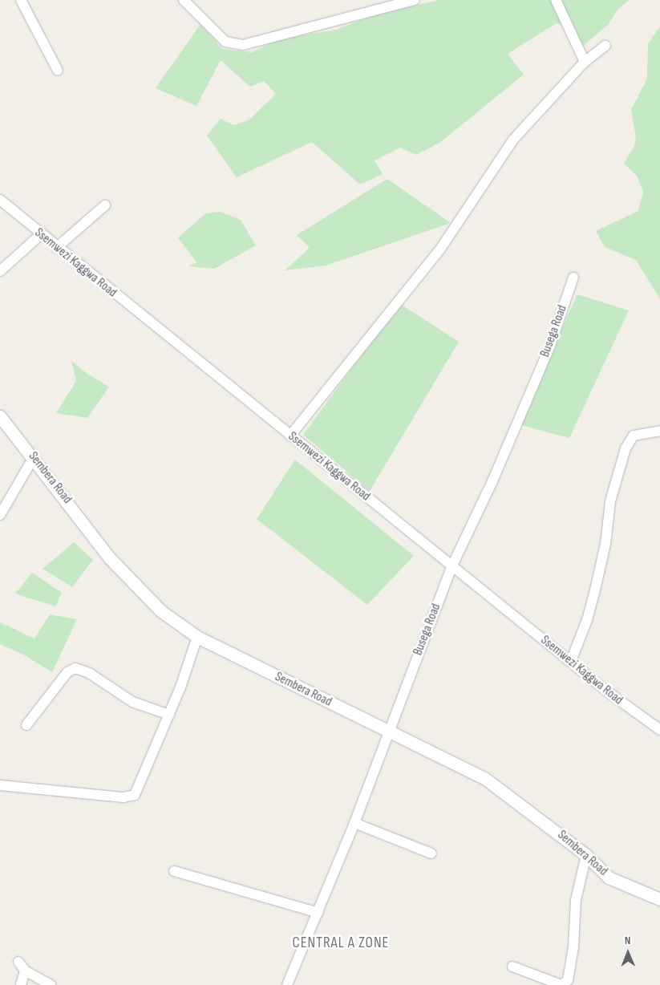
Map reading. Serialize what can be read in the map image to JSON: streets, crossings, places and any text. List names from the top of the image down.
{
  "streets": {
    "street": ["Ssemwezi Kaggwa Road", "Busega Road", "Sembera Road"]
  },
  "crossings": [
    ["Ssemwezi Kaggwa Road", "Busega Road"],
    ["Busega Road", "Sembera Road"]
  ],
  "districts": ["CENTRAL A ZONE"],
  "north": "top"
}
